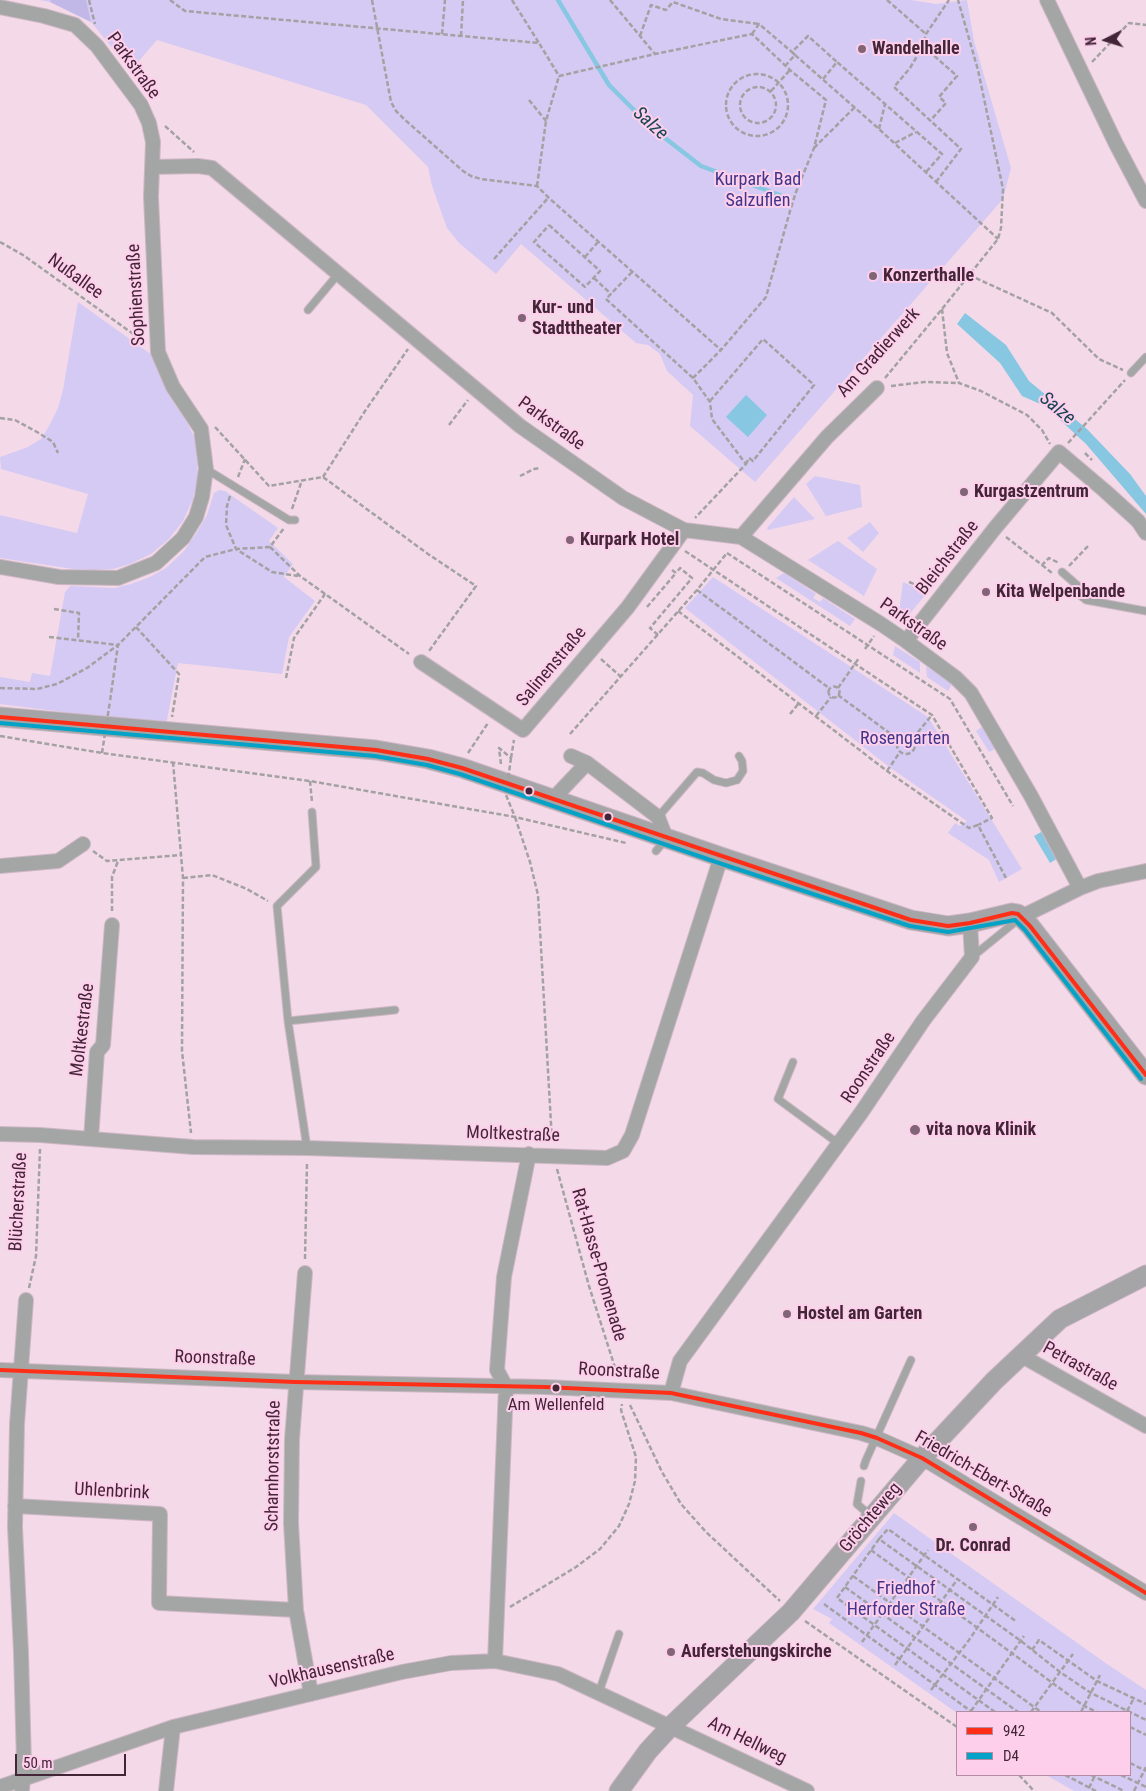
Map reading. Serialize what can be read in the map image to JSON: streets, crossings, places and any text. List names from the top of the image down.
{
  "streets": {
    "main road": ["Gröchteweg"],
    "street": [
      "Parkstraße",
      "Sophienstraße",
      "Am Gradierwerk",
      "Bleichstraße",
      "Salinenstraße",
      "Moltkestraße",
      "Roonstraße",
      "Petrastraße",
      "Scharnhorststraße",
      "Friedrich-Ebert-Straße",
      "Uhlenbrink",
      "Volkhausenstraße",
      "Am Hellweg"
    ],
    "path": ["Nußallee", "Blücherstraße", "Rat-Hasse-Promenade"]
  },
  "crossings": [
    ["Parkstraße", "Sophienstraße"],
    ["Parkstraße", "Am Gradierwerk"],
    ["Parkstraße", "Bleichstraße"],
    ["Parkstraße", "Salinenstraße"],
    ["Nußallee", "Sophienstraße"],
    ["Moltkestraße", "Blücherstraße"],
    ["Moltkestraße", "Rat-Hasse-Promenade"],
    ["Roonstraße", "Rat-Hasse-Promenade"],
    ["Roonstraße", "Scharnhorststraße"],
    ["Roonstraße", "Friedrich-Ebert-Straße"],
    ["Rat-Hasse-Promenade", "Gröchteweg"],
    ["Petrastraße", "Gröchteweg"],
    ["Scharnhorststraße", "Uhlenbrink"],
    ["Scharnhorststraße", "Volkhausenstraße"],
    ["Friedrich-Ebert-Straße", "Gröchteweg"],
    ["Gröchteweg", "Volkhausenstraße"],
    ["Gröchteweg", "Am Hellweg"],
    ["Volkhausenstraße", "Am Hellweg"]
  ],
  "water": ["Salze"],
  "parks": ["Kurpark Bad Salzuflen", "Rosengarten", "Friedhof Herforder Straße"],
  "places": [
    "Wandelhalle",
    "Konzerthalle",
    "Kur- und Stadttheater",
    "Kurgastzentrum",
    "Kurpark Hotel",
    "Kita Welpenbande",
    "vita nova Klinik",
    "Hostel am Garten",
    "Am Wellenfeld",
    "Dr. Conrad",
    "Auferstehungskirche"
  ],
  "lines": ["transit line 942", "transit line D4"],
  "legend": ["942", "D4"],
  "scale_bar": "50 m",
  "north": "left"
}
